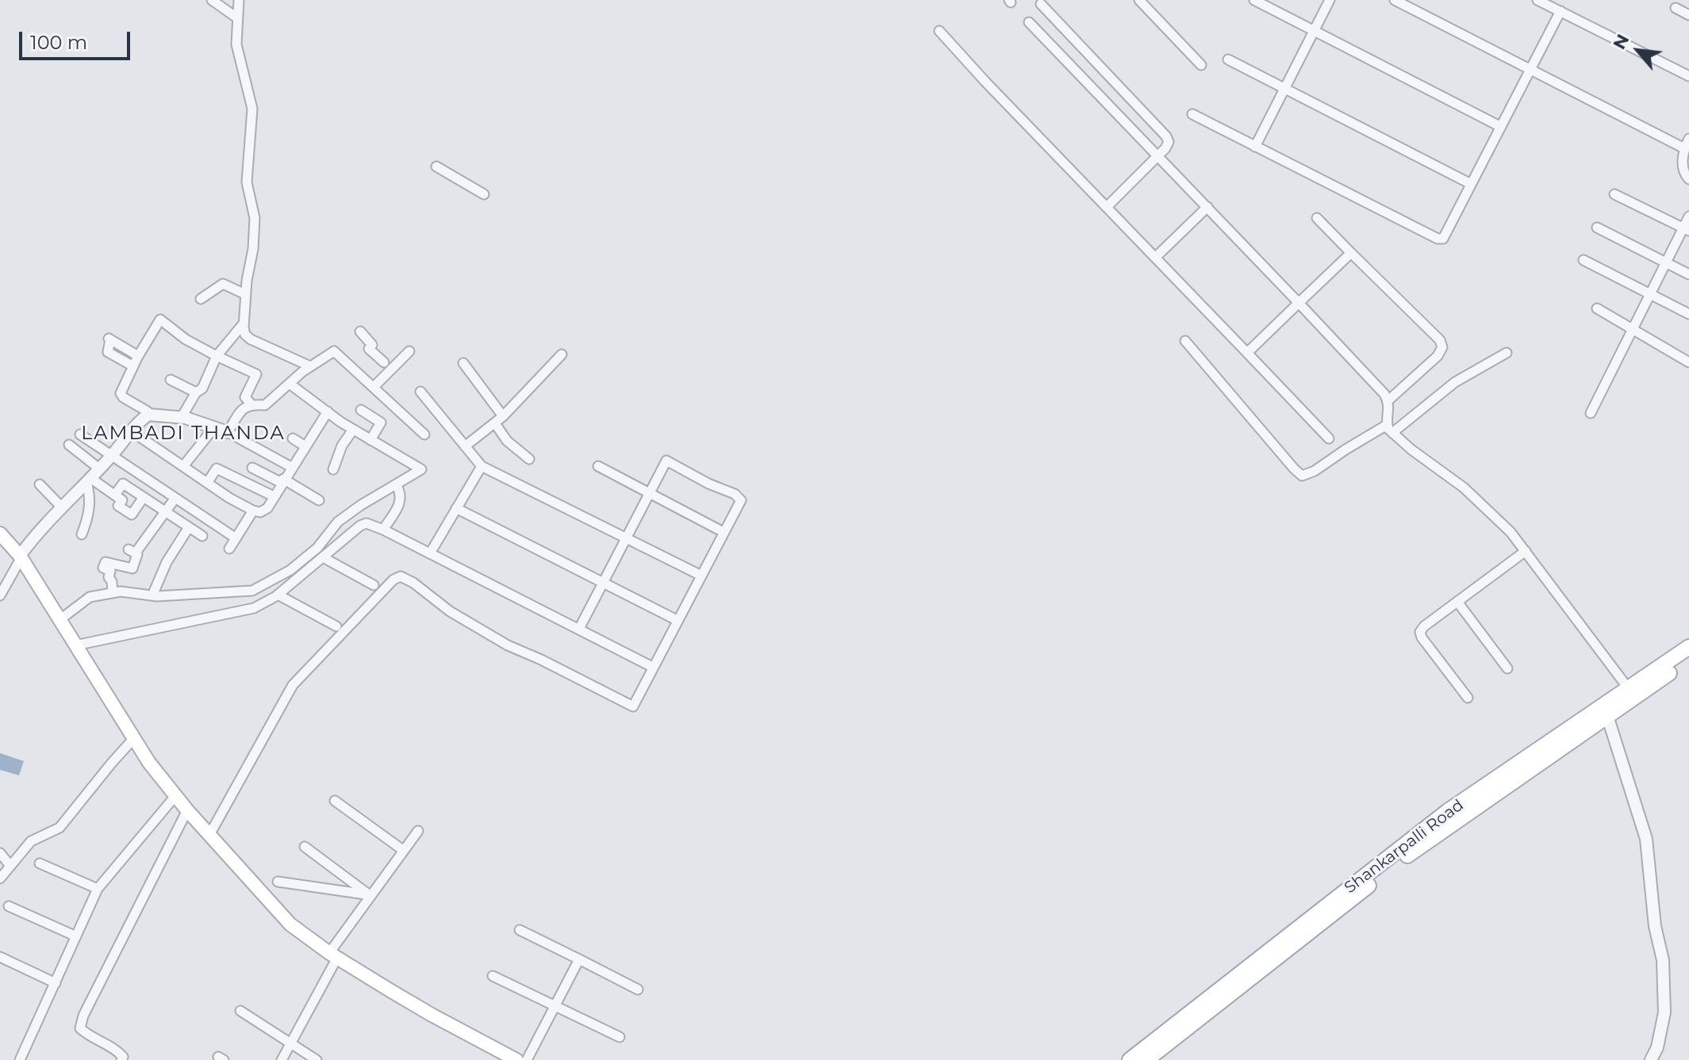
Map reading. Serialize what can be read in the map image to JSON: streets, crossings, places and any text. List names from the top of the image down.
{
  "streets": {
    "main road": ["Shankarpalli Road"]
  },
  "districts": ["LAMBADI THANDA"],
  "scale_bar": "100 m",
  "north": "top left"
}
